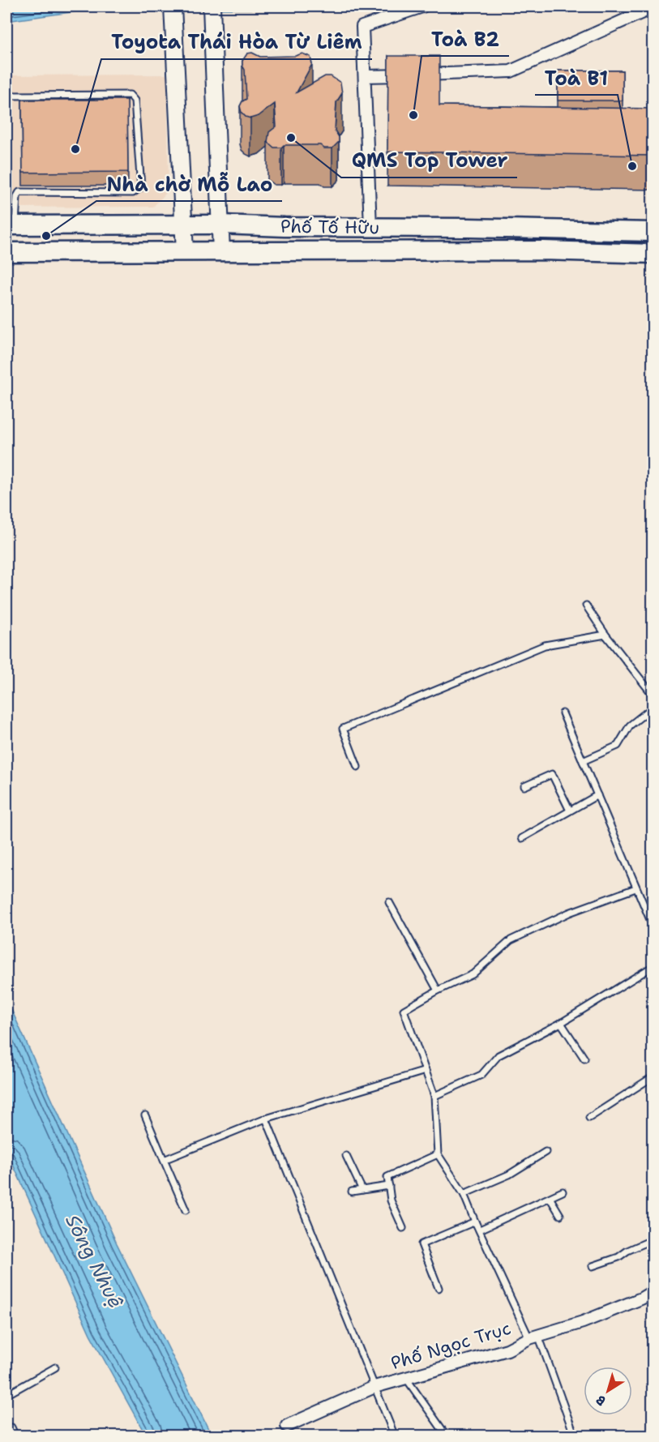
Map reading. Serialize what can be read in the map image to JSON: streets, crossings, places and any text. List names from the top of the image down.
{
  "streets": {
    "main road": ["Phố Tố Hữu"],
    "street": ["Phố Ngọc Trục"]
  },
  "water": ["Sông Nhuệ"],
  "places": [
    "Toà B2",
    "QMS Top Tower",
    "Toyota Thái Hòa Từ Liêm",
    "Toà B1",
    "Nhà chờ Mỗ Lao"
  ],
  "north": "bottom left"
}
